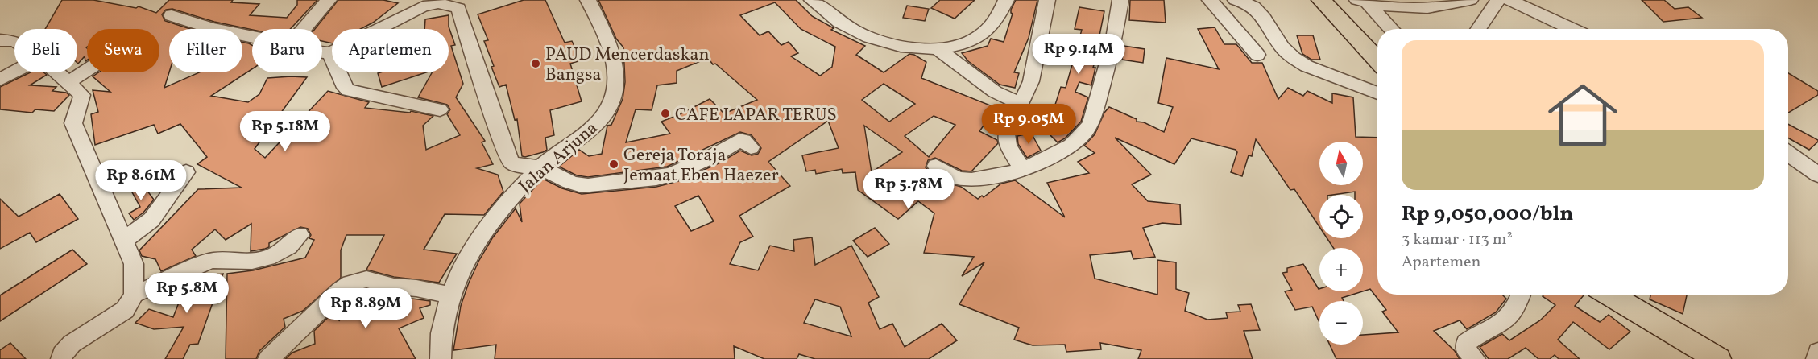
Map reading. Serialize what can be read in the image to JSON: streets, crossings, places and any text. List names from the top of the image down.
{
  "streets": {
    "street": ["Jalan Arjuna"]
  },
  "places": ["PAUD Mencerdaskan Bangsa", "CAFE LAPAR TERUS", "Gereja Toraja Jemaat Eben Haezer"],
  "north": "top",
  "page": {
    "chip": [
      "Beli",
      "Sewa",
      "Filter",
      "Baru",
      "Apartemen"
    ],
    "list": [
      {
        "name": "Rp 9,050,000/bln",
        "note": "3 kamar · 113 m² · Apartemen"
      }
    ],
    "price": [
      "Rp 9.14M",
      "Rp 9.05M",
      "Rp 5.18M",
      "Rp 8.61M",
      "Rp 5.78M",
      "Rp 5.8M",
      "Rp 8.89M"
    ],
    "map_buttons": ["+", "−"]
  }
}
